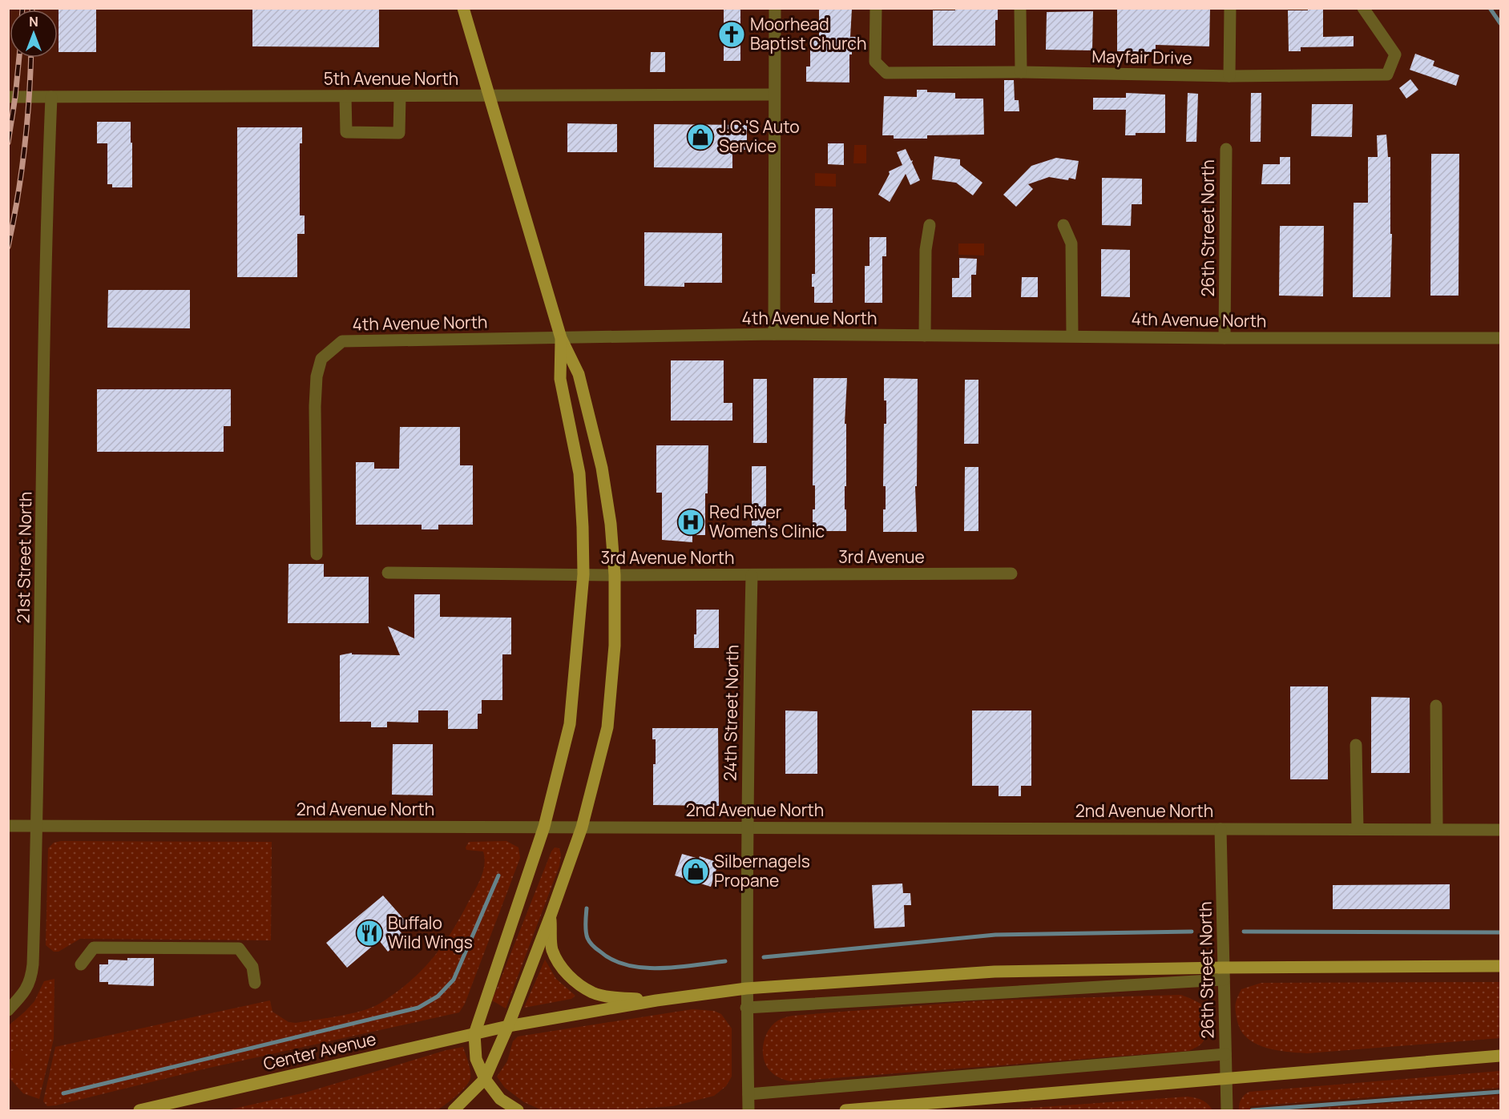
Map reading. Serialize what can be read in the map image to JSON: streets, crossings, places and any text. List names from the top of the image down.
{
  "streets": {
    "main road": ["Center Avenue"],
    "street": [
      "Mayfair Drive",
      "5th Avenue North",
      "26th Street North",
      "4th Avenue North",
      "21st Street North",
      "3rd Avenue",
      "3rd Avenue North",
      "24th Street North",
      "2nd Avenue North"
    ]
  },
  "crossings": [
    ["5th Avenue North", "21st Street North"],
    ["26th Street North", "4th Avenue North"],
    ["26th Street North", "2nd Avenue North"],
    ["21st Street North", "2nd Avenue North"],
    ["3rd Avenue", "3rd Avenue North"],
    ["3rd Avenue", "24th Street North"],
    ["3rd Avenue North", "24th Street North"],
    ["24th Street North", "2nd Avenue North"]
  ],
  "places": {
    "church": ["Moorhead Baptist Church"],
    "shop": ["J.C.'S Auto Service", "Silbernagels Propane"],
    "hospital": ["Red River Women's Clinic"],
    "restaurant": ["Buffalo Wild Wings"]
  },
  "north": "top"
}
